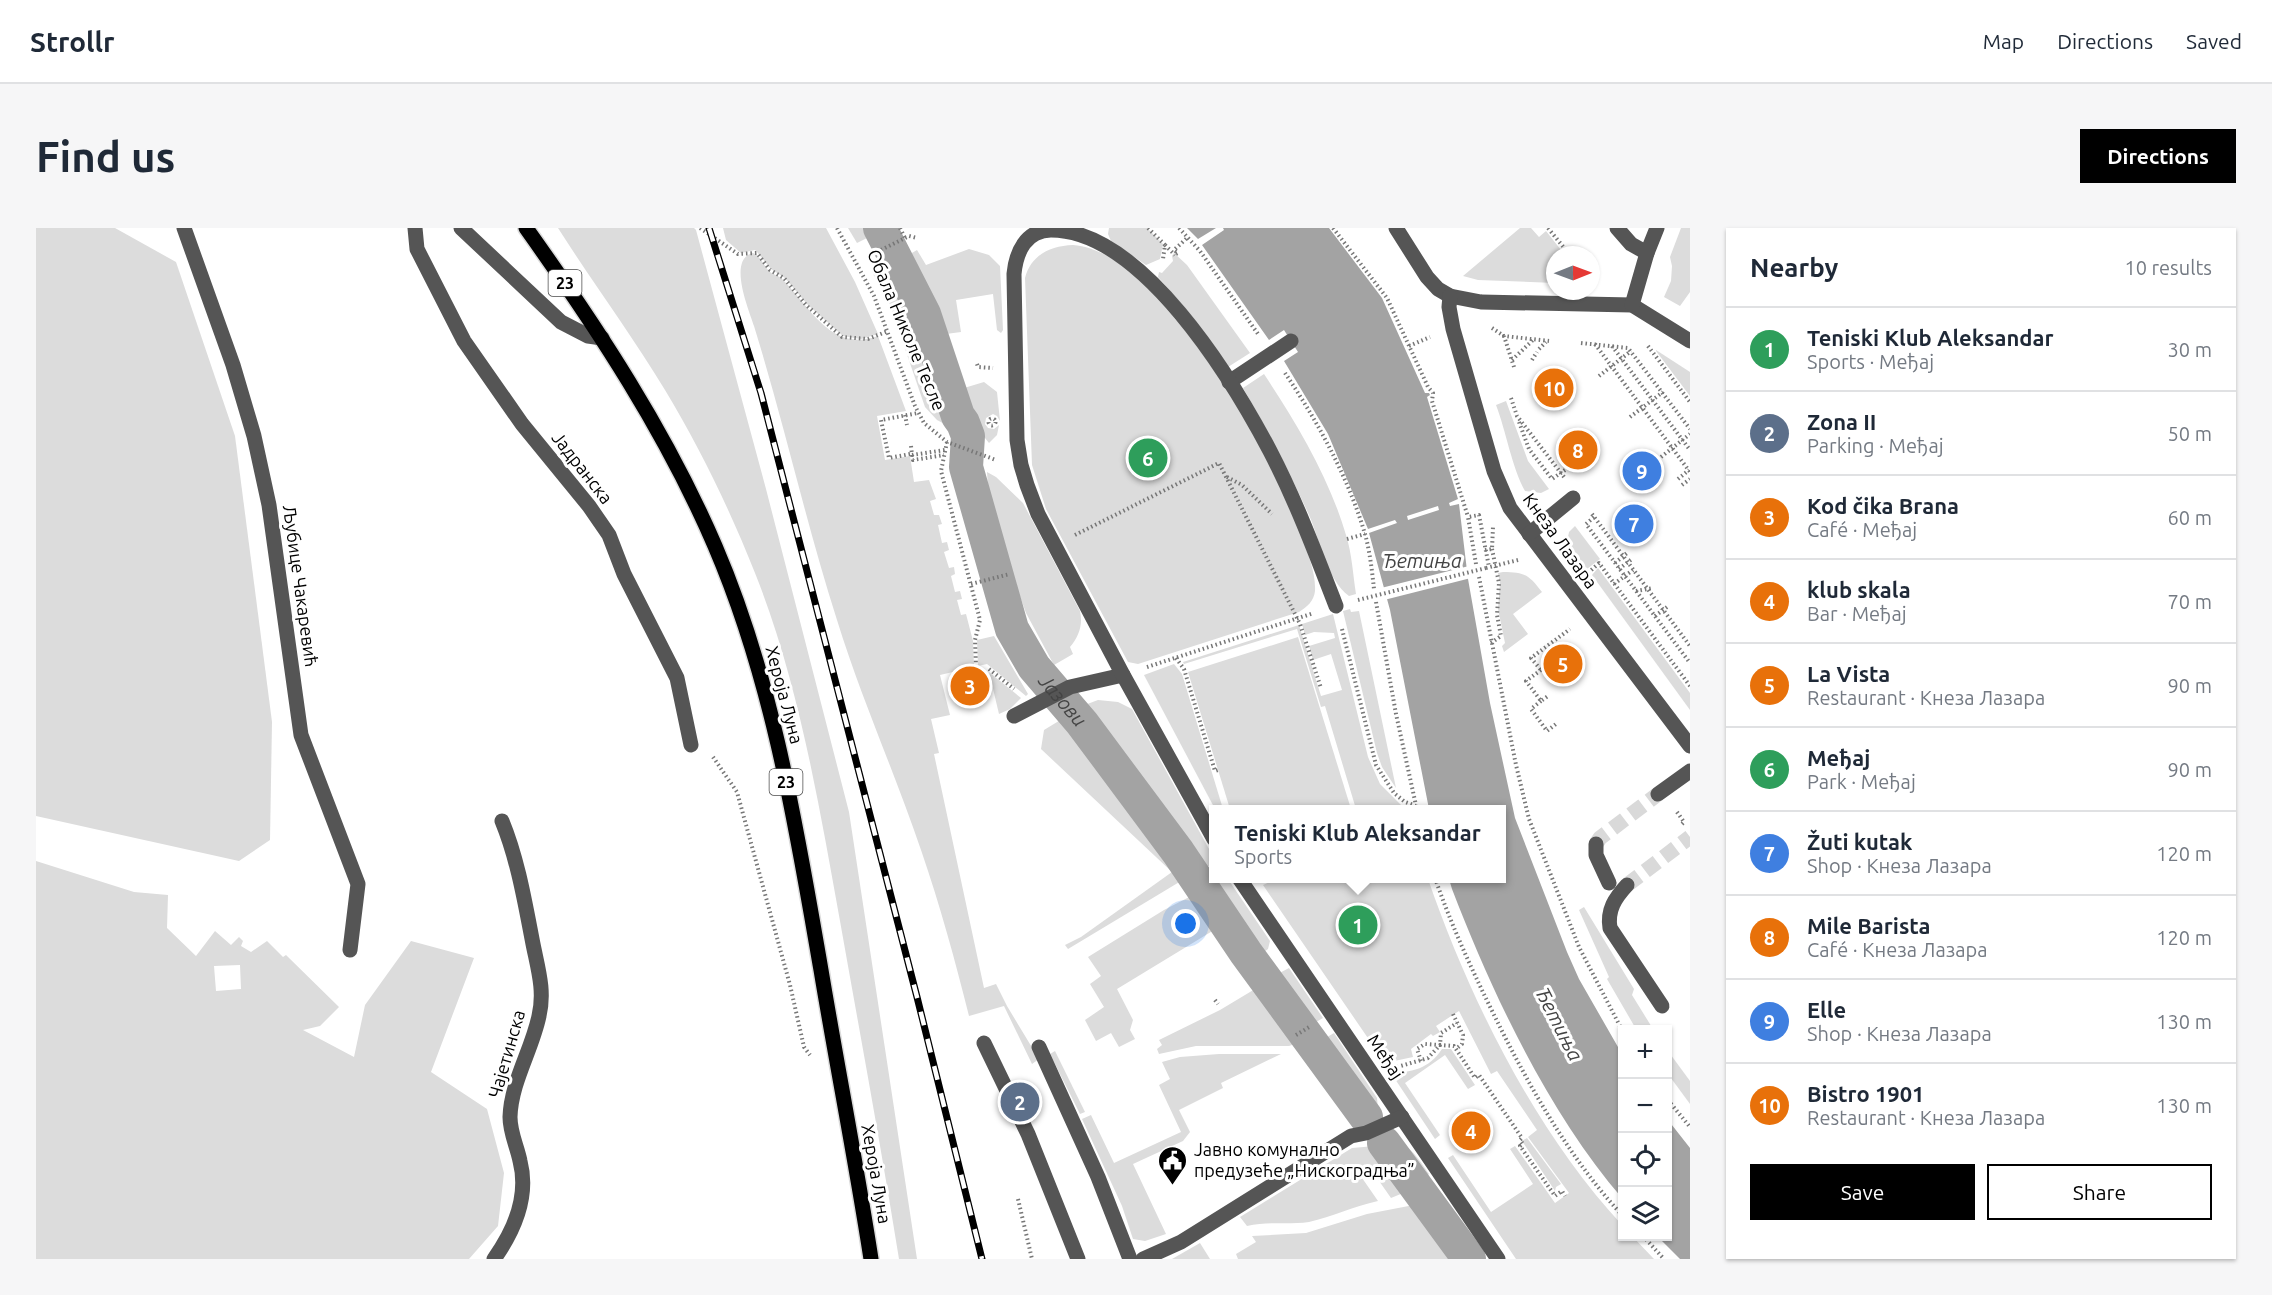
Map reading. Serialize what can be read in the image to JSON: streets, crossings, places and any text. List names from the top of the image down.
{
  "streets": {
    "main road": ["23", "Хероја Луна"],
    "street": [
      "Јадранска",
      "Кнеза Лазара",
      "Љубице Чакаревић",
      "Чајетинска",
      "Међај"
    ],
    "path": ["Обала Николе Тесле"]
  },
  "water": ["Ђетиња", "Јазови"],
  "places": {
    "public building": ["Јавно комунално предузеће „Нискоградња”"]
  },
  "north": "right",
  "page": {
    "header": "Strollr",
    "nav": ["Map", "Directions", "Saved"],
    "buttons": [
      "Directions",
      ["Save", "Share"]
    ],
    "title": "Find us",
    "heading": ["Nearby", "10 results"],
    "list": [
      {
        "mark": "1",
        "name": "Teniski Klub Aleksandar",
        "note": "Sports · Међај",
        "value": "30 m"
      },
      {
        "mark": "2",
        "name": "Zona II",
        "note": "Parking · Међај",
        "value": "50 m"
      },
      {
        "mark": "3",
        "name": "Kod čika Brana",
        "note": "Café · Међај",
        "value": "60 m"
      },
      {
        "mark": "4",
        "name": "klub skala",
        "note": "Bar · Међај",
        "value": "70 m"
      },
      {
        "mark": "5",
        "name": "La Vista",
        "note": "Restaurant · Кнеза Лазара",
        "value": "90 m"
      },
      {
        "mark": "6",
        "name": "Међај",
        "note": "Park · Међај",
        "value": "90 m"
      },
      {
        "mark": "7",
        "name": "Žuti kutak",
        "note": "Shop · Кнеза Лазара",
        "value": "120 m"
      },
      {
        "mark": "8",
        "name": "Mile Barista",
        "note": "Café · Кнеза Лазара",
        "value": "120 m"
      },
      {
        "mark": "9",
        "name": "Elle",
        "note": "Shop · Кнеза Лазара",
        "value": "130 m"
      },
      {
        "mark": "10",
        "name": "Bistro 1901",
        "note": "Restaurant · Кнеза Лазара",
        "value": "130 m"
      }
    ],
    "pins": [
      "10",
      "8",
      "6",
      "9",
      "7",
      "5",
      "3",
      "1",
      "2",
      "4"
    ],
    "popup": ["Teniski Klub Aleksandar", "Sports"],
    "map_buttons": ["+", "−"]
  }
}
